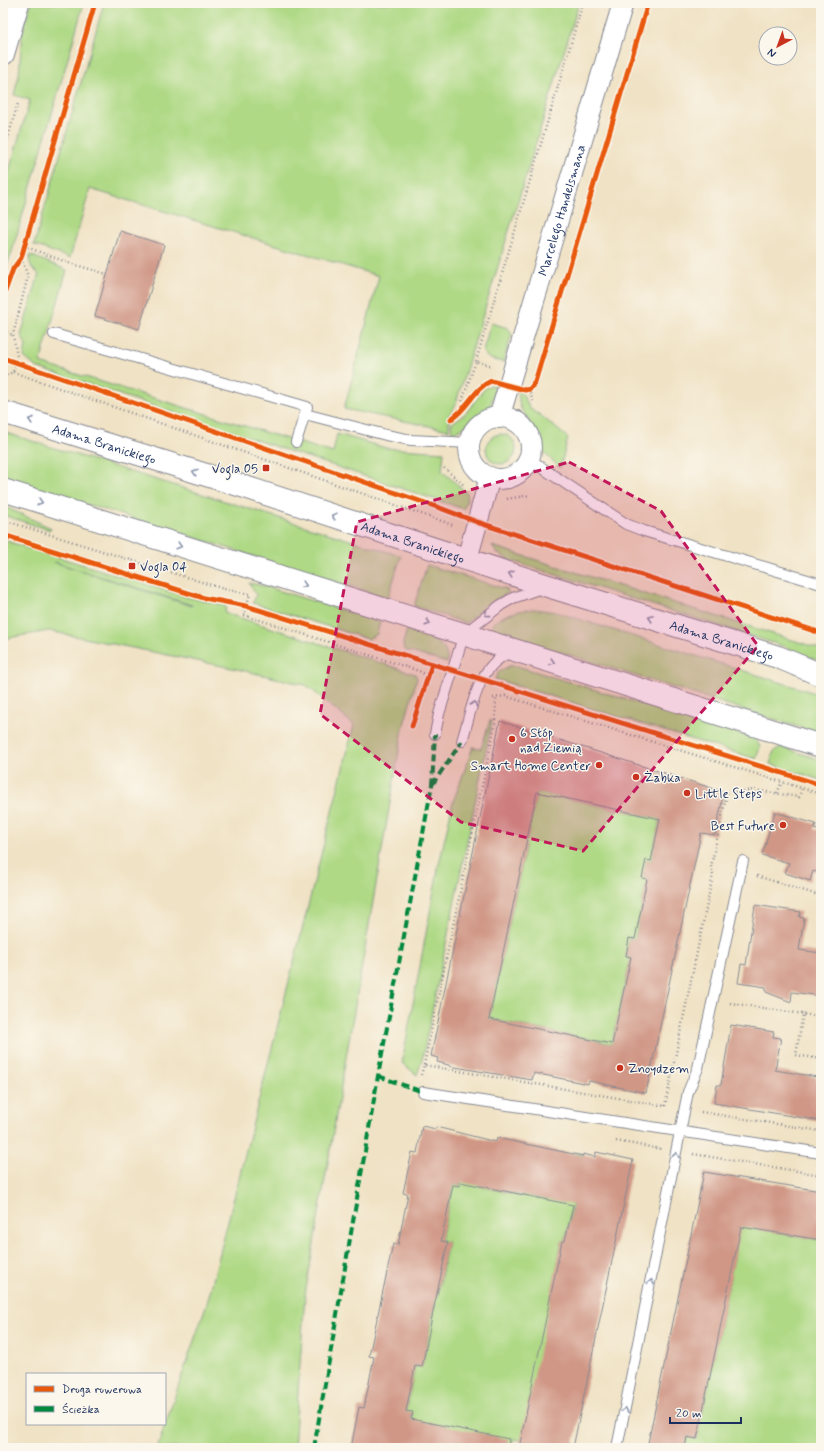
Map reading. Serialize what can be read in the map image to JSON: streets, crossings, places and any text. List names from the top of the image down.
{
  "streets": {
    "main road": ["Adama Branickiego"],
    "street": ["Marcelego Handelsmana"]
  },
  "places": {
    "transit": ["Vogla 05", "Vogla 04"],
    "other": [
      "6 Stóp nad Ziemią",
      "Smart Home Center",
      "Żabka",
      "Little Steps",
      "Best Future",
      "Znoydzem"
    ]
  },
  "legend": ["Droga rowerowa", "Ścieżka"],
  "scale_bar": "20 m",
  "north": "bottom left"
}
